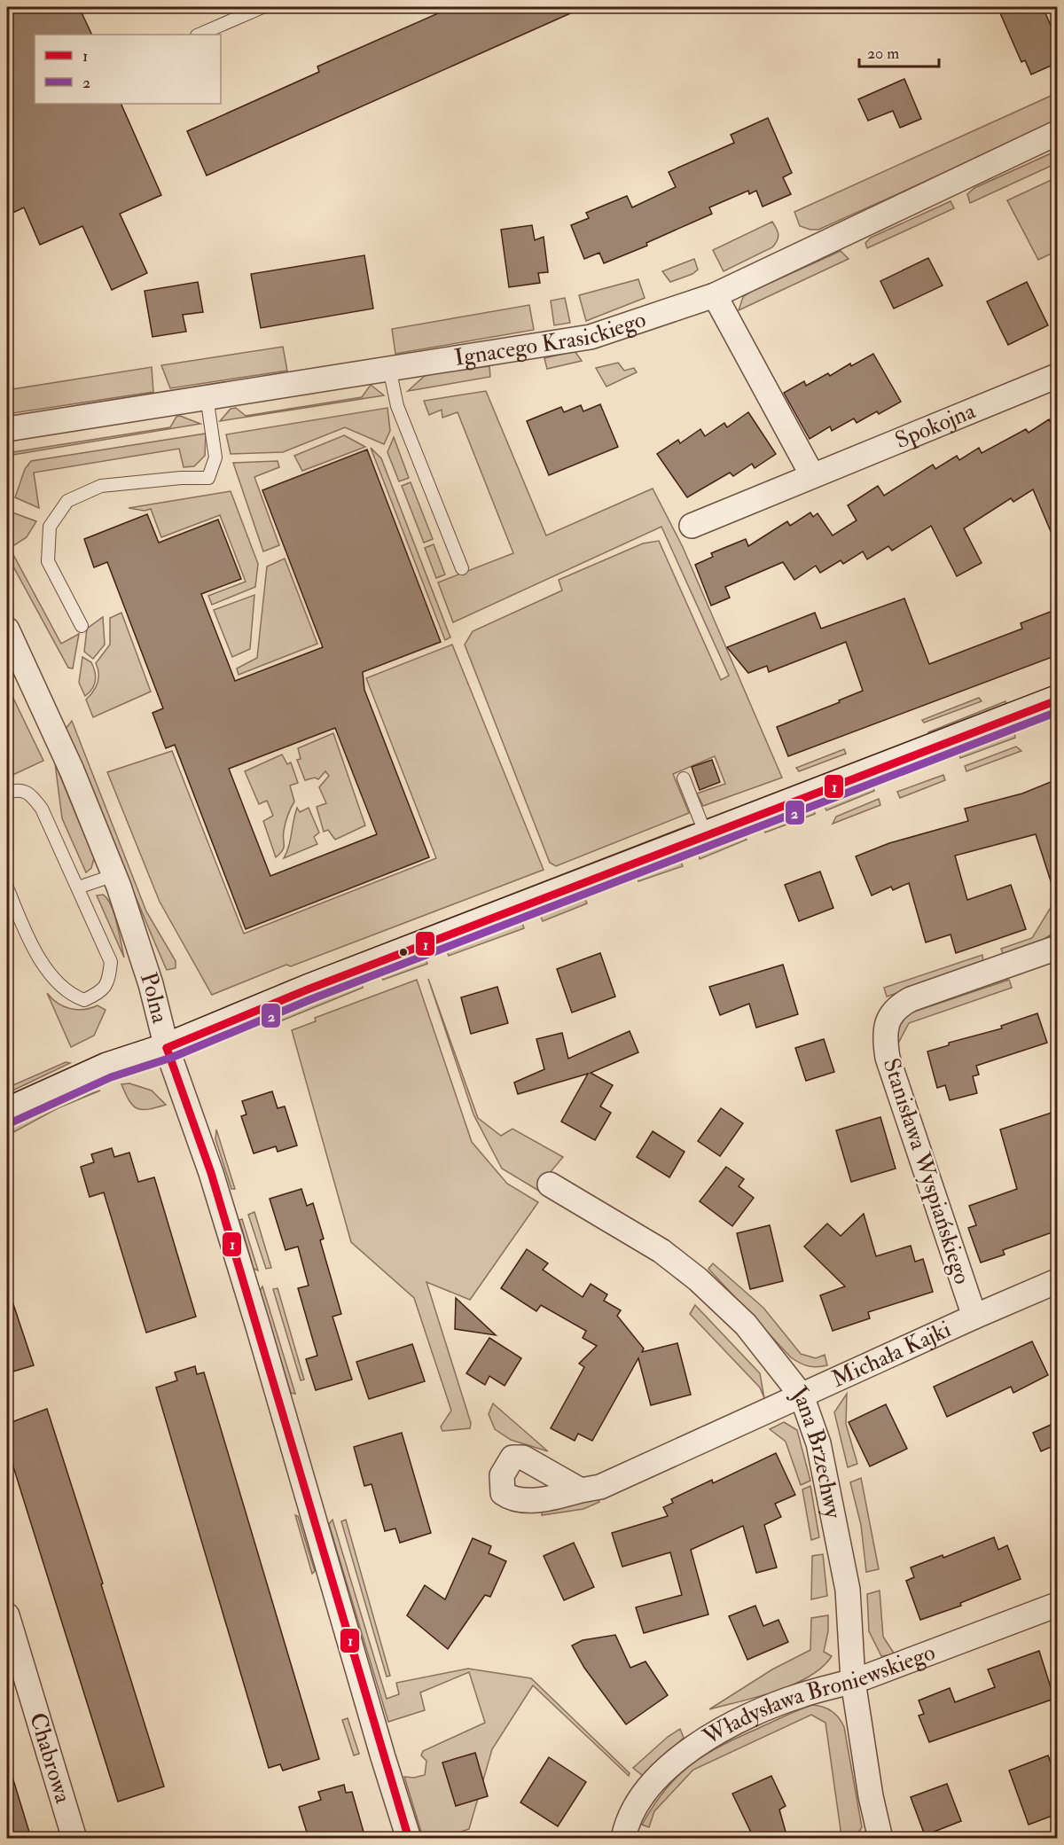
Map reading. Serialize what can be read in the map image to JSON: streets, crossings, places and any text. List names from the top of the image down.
{
  "streets": {
    "street": [
      "Ignacego Krasickiego",
      "Spokojna",
      "Polna",
      "Stanisława Wyspiańskiego",
      "Michała Kajki",
      "Jana Brzechwy",
      "Władysława Broniewskiego",
      "Chabrowa"
    ]
  },
  "crossings": [
    ["Stanisława Wyspiańskiego", "Michała Kajki"],
    ["Michała Kajki", "Jana Brzechwy"],
    ["Jana Brzechwy", "Władysława Broniewskiego"]
  ],
  "lines": ["transit line 1", "transit line 2"],
  "legend": ["1", "2"],
  "scale_bar": "20 m"
}
